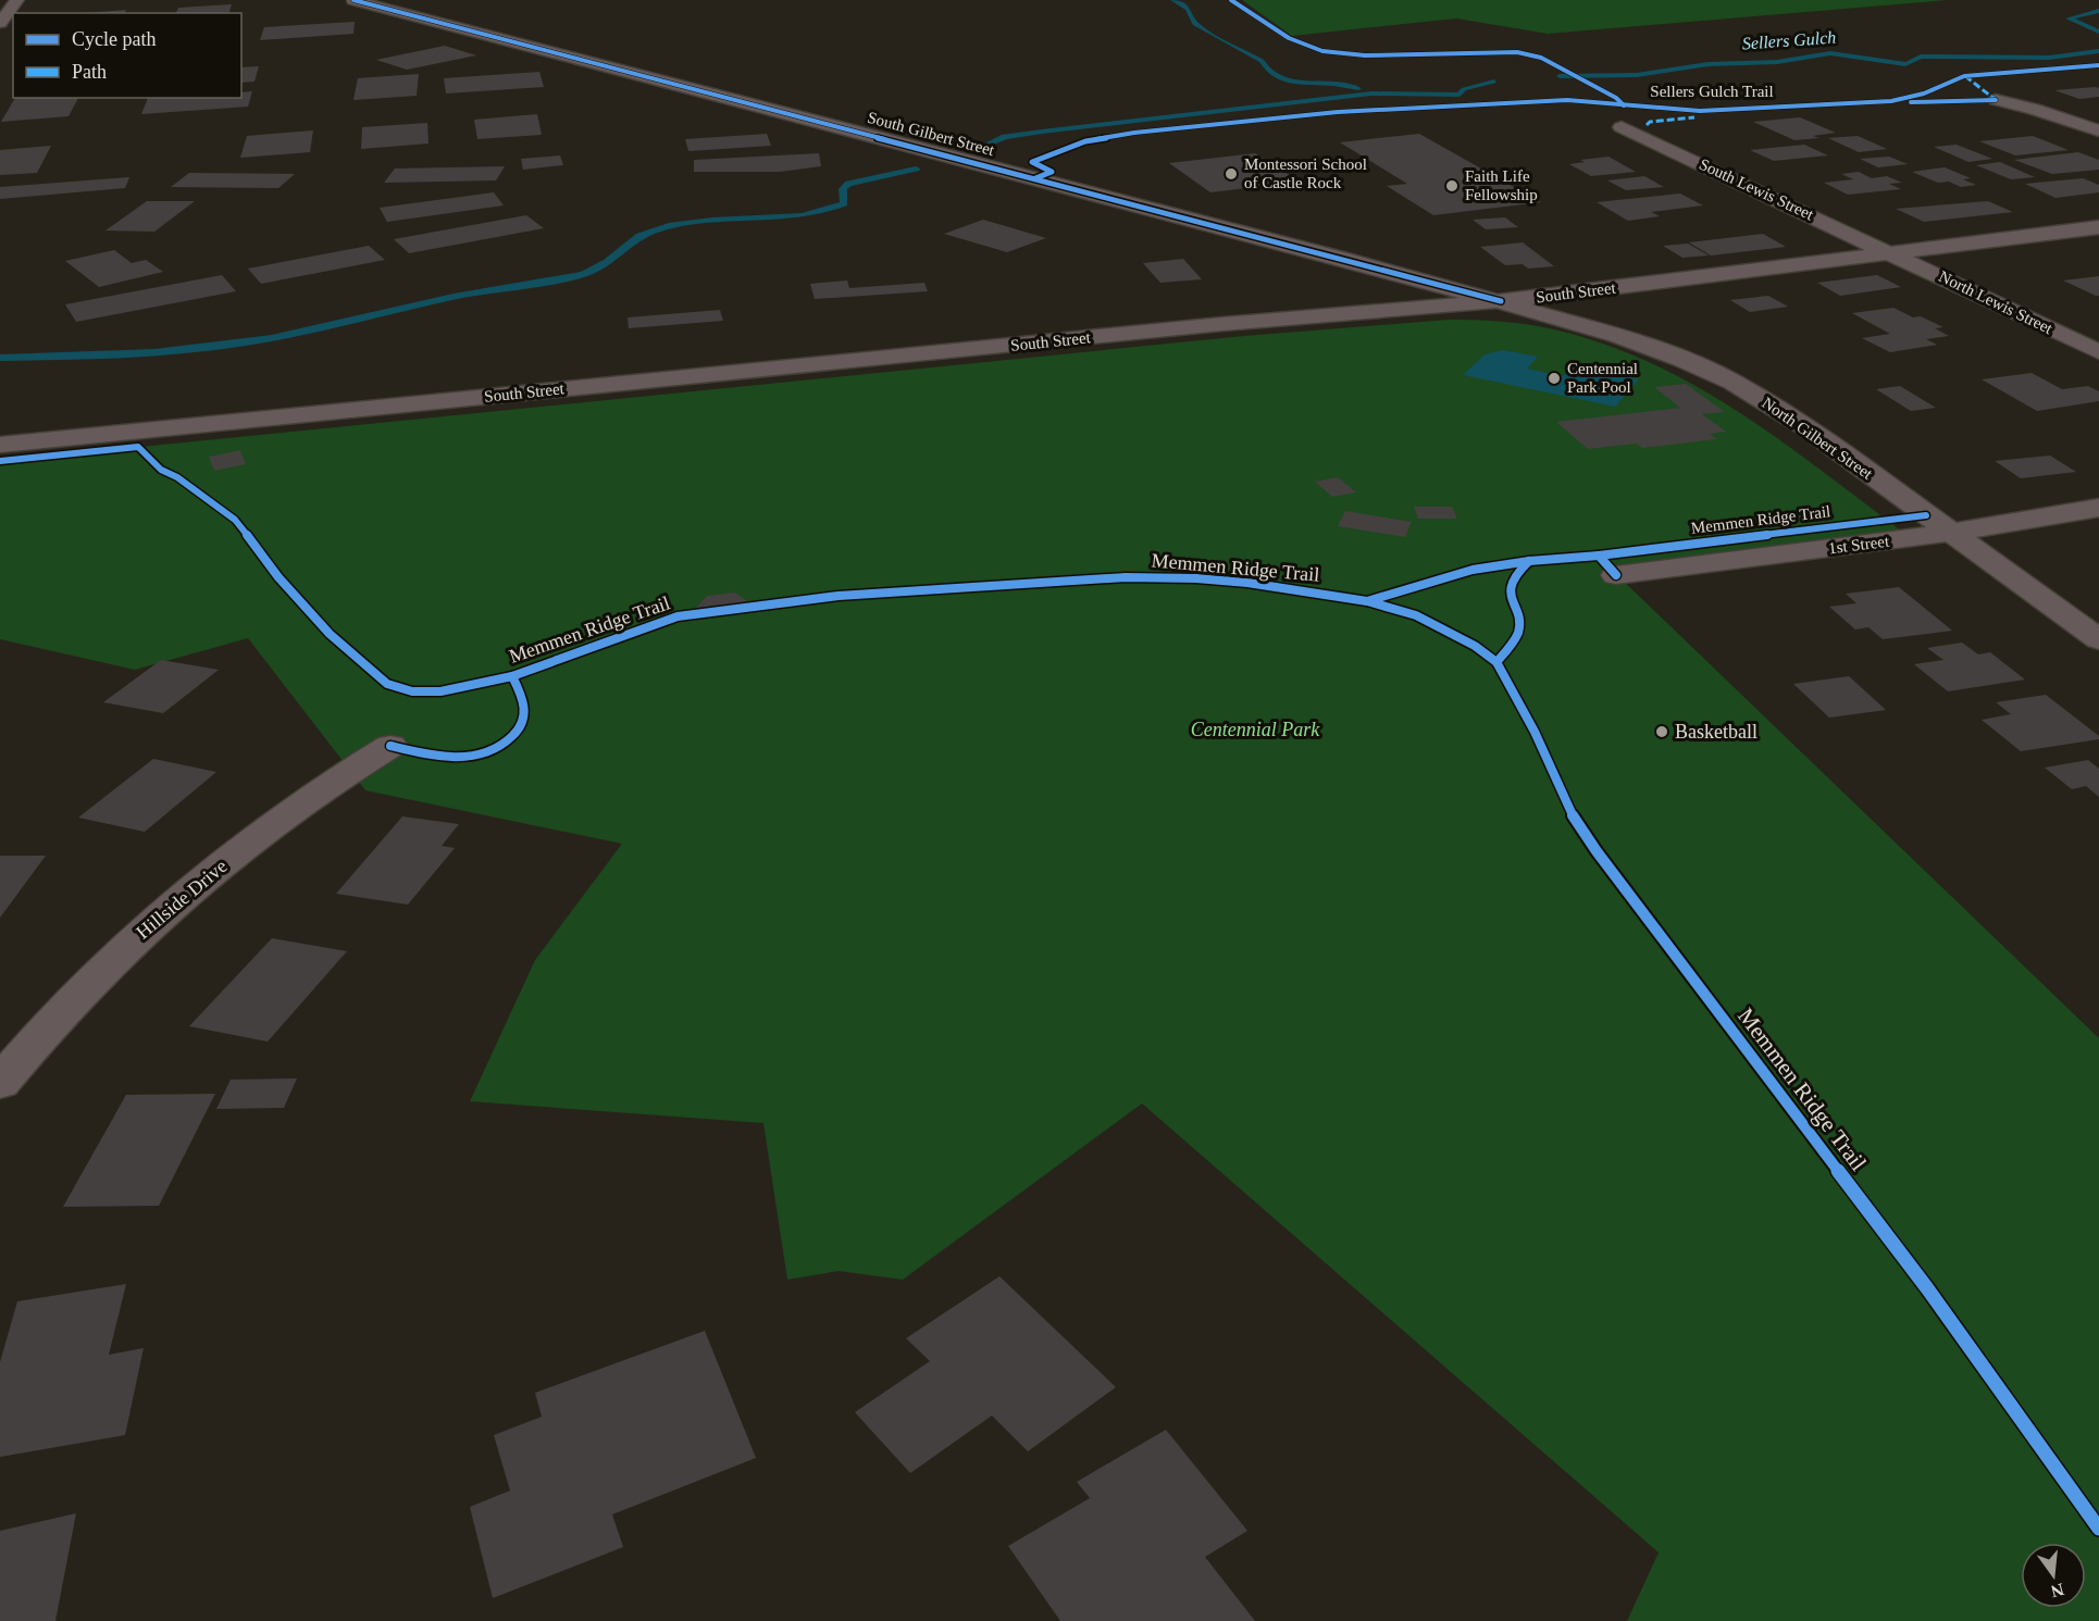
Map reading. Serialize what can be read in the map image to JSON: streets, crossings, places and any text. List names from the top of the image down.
{
  "streets": {
    "street": [
      "South Gilbert Street",
      "South Lewis Street",
      "South Street",
      "North Lewis Street",
      "North Gilbert Street",
      "1st Street",
      "Hillside Drive"
    ],
    "cycle path": ["Sellers Gulch Trail", "Memmen Ridge Trail"]
  },
  "crossings": [
    ["South Gilbert Street", "South Street"],
    ["South Gilbert Street", "North Gilbert Street"],
    ["South Lewis Street", "South Street"],
    ["South Lewis Street", "North Lewis Street"],
    ["South Street", "North Lewis Street"],
    ["South Street", "North Gilbert Street"],
    ["North Gilbert Street", "1st Street"]
  ],
  "water": ["Sellers Gulch"],
  "parks": ["Centennial Park"],
  "places": [
    "Montessori School of Castle Rock",
    "Faith Life Fellowship",
    "Centennial Park Pool",
    "Basketball"
  ],
  "legend": ["Cycle path", "Path"],
  "north": "bottom"
}
